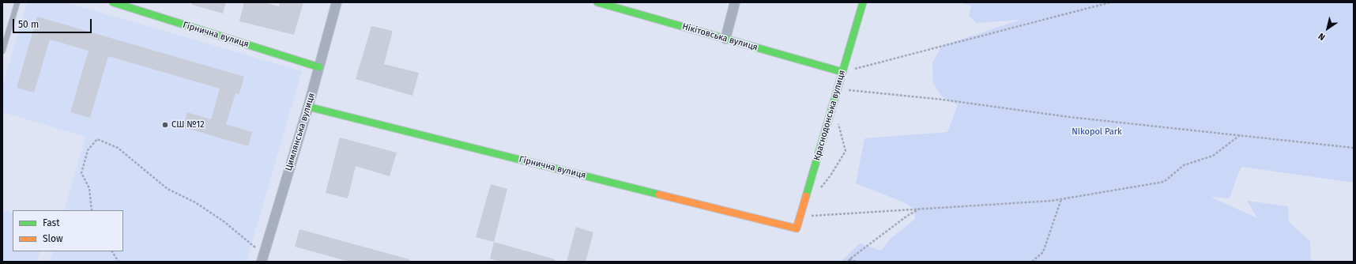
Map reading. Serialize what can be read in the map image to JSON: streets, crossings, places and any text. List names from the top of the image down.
{
  "streets": {
    "street": [
      "Гірнична вулиця",
      "Нікітовська вулиця",
      "Краснодонська вулиця",
      "Цимлянська вулиця"
    ]
  },
  "crossings": [
    ["Гірнична вулиця", "Краснодонська вулиця"],
    ["Гірнична вулиця", "Цимлянська вулиця"],
    ["Нікітовська вулиця", "Краснодонська вулиця"]
  ],
  "parks": ["Nikopol Park"],
  "places": ["СШ №12"],
  "legend": ["Fast", "Slow"],
  "scale_bar": "50 m",
  "north": "bottom left"
}
